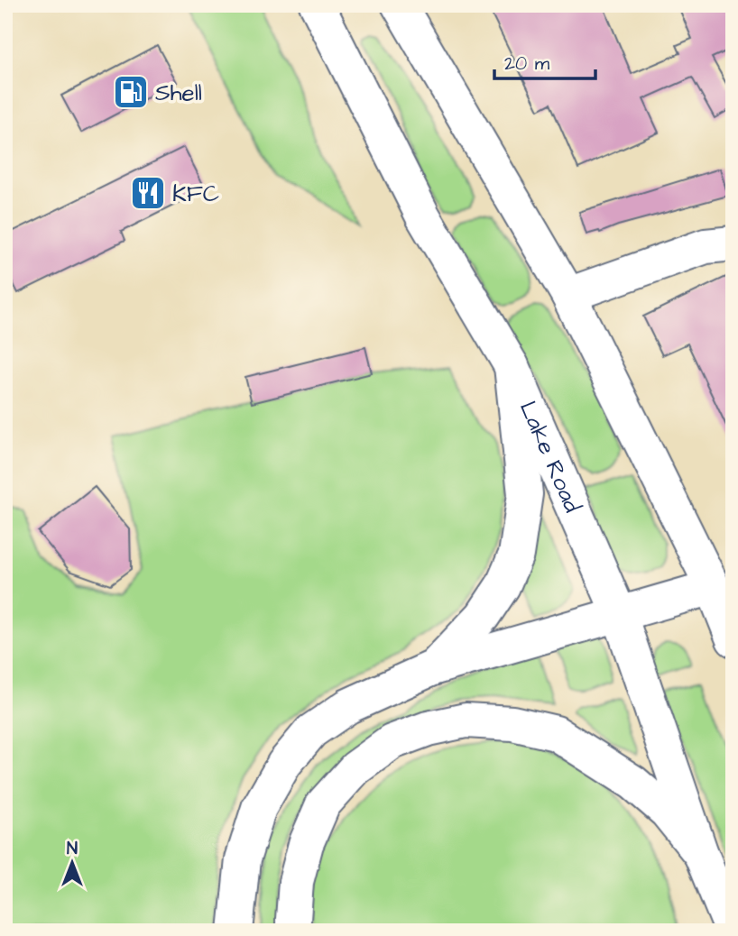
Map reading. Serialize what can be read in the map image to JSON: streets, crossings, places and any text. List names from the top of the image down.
{
  "streets": {
    "main road": ["Lake Road"]
  },
  "places": {
    "fuel station": ["Shell"],
    "restaurant": ["KFC"]
  },
  "scale_bar": "20 m",
  "north": "top"
}
